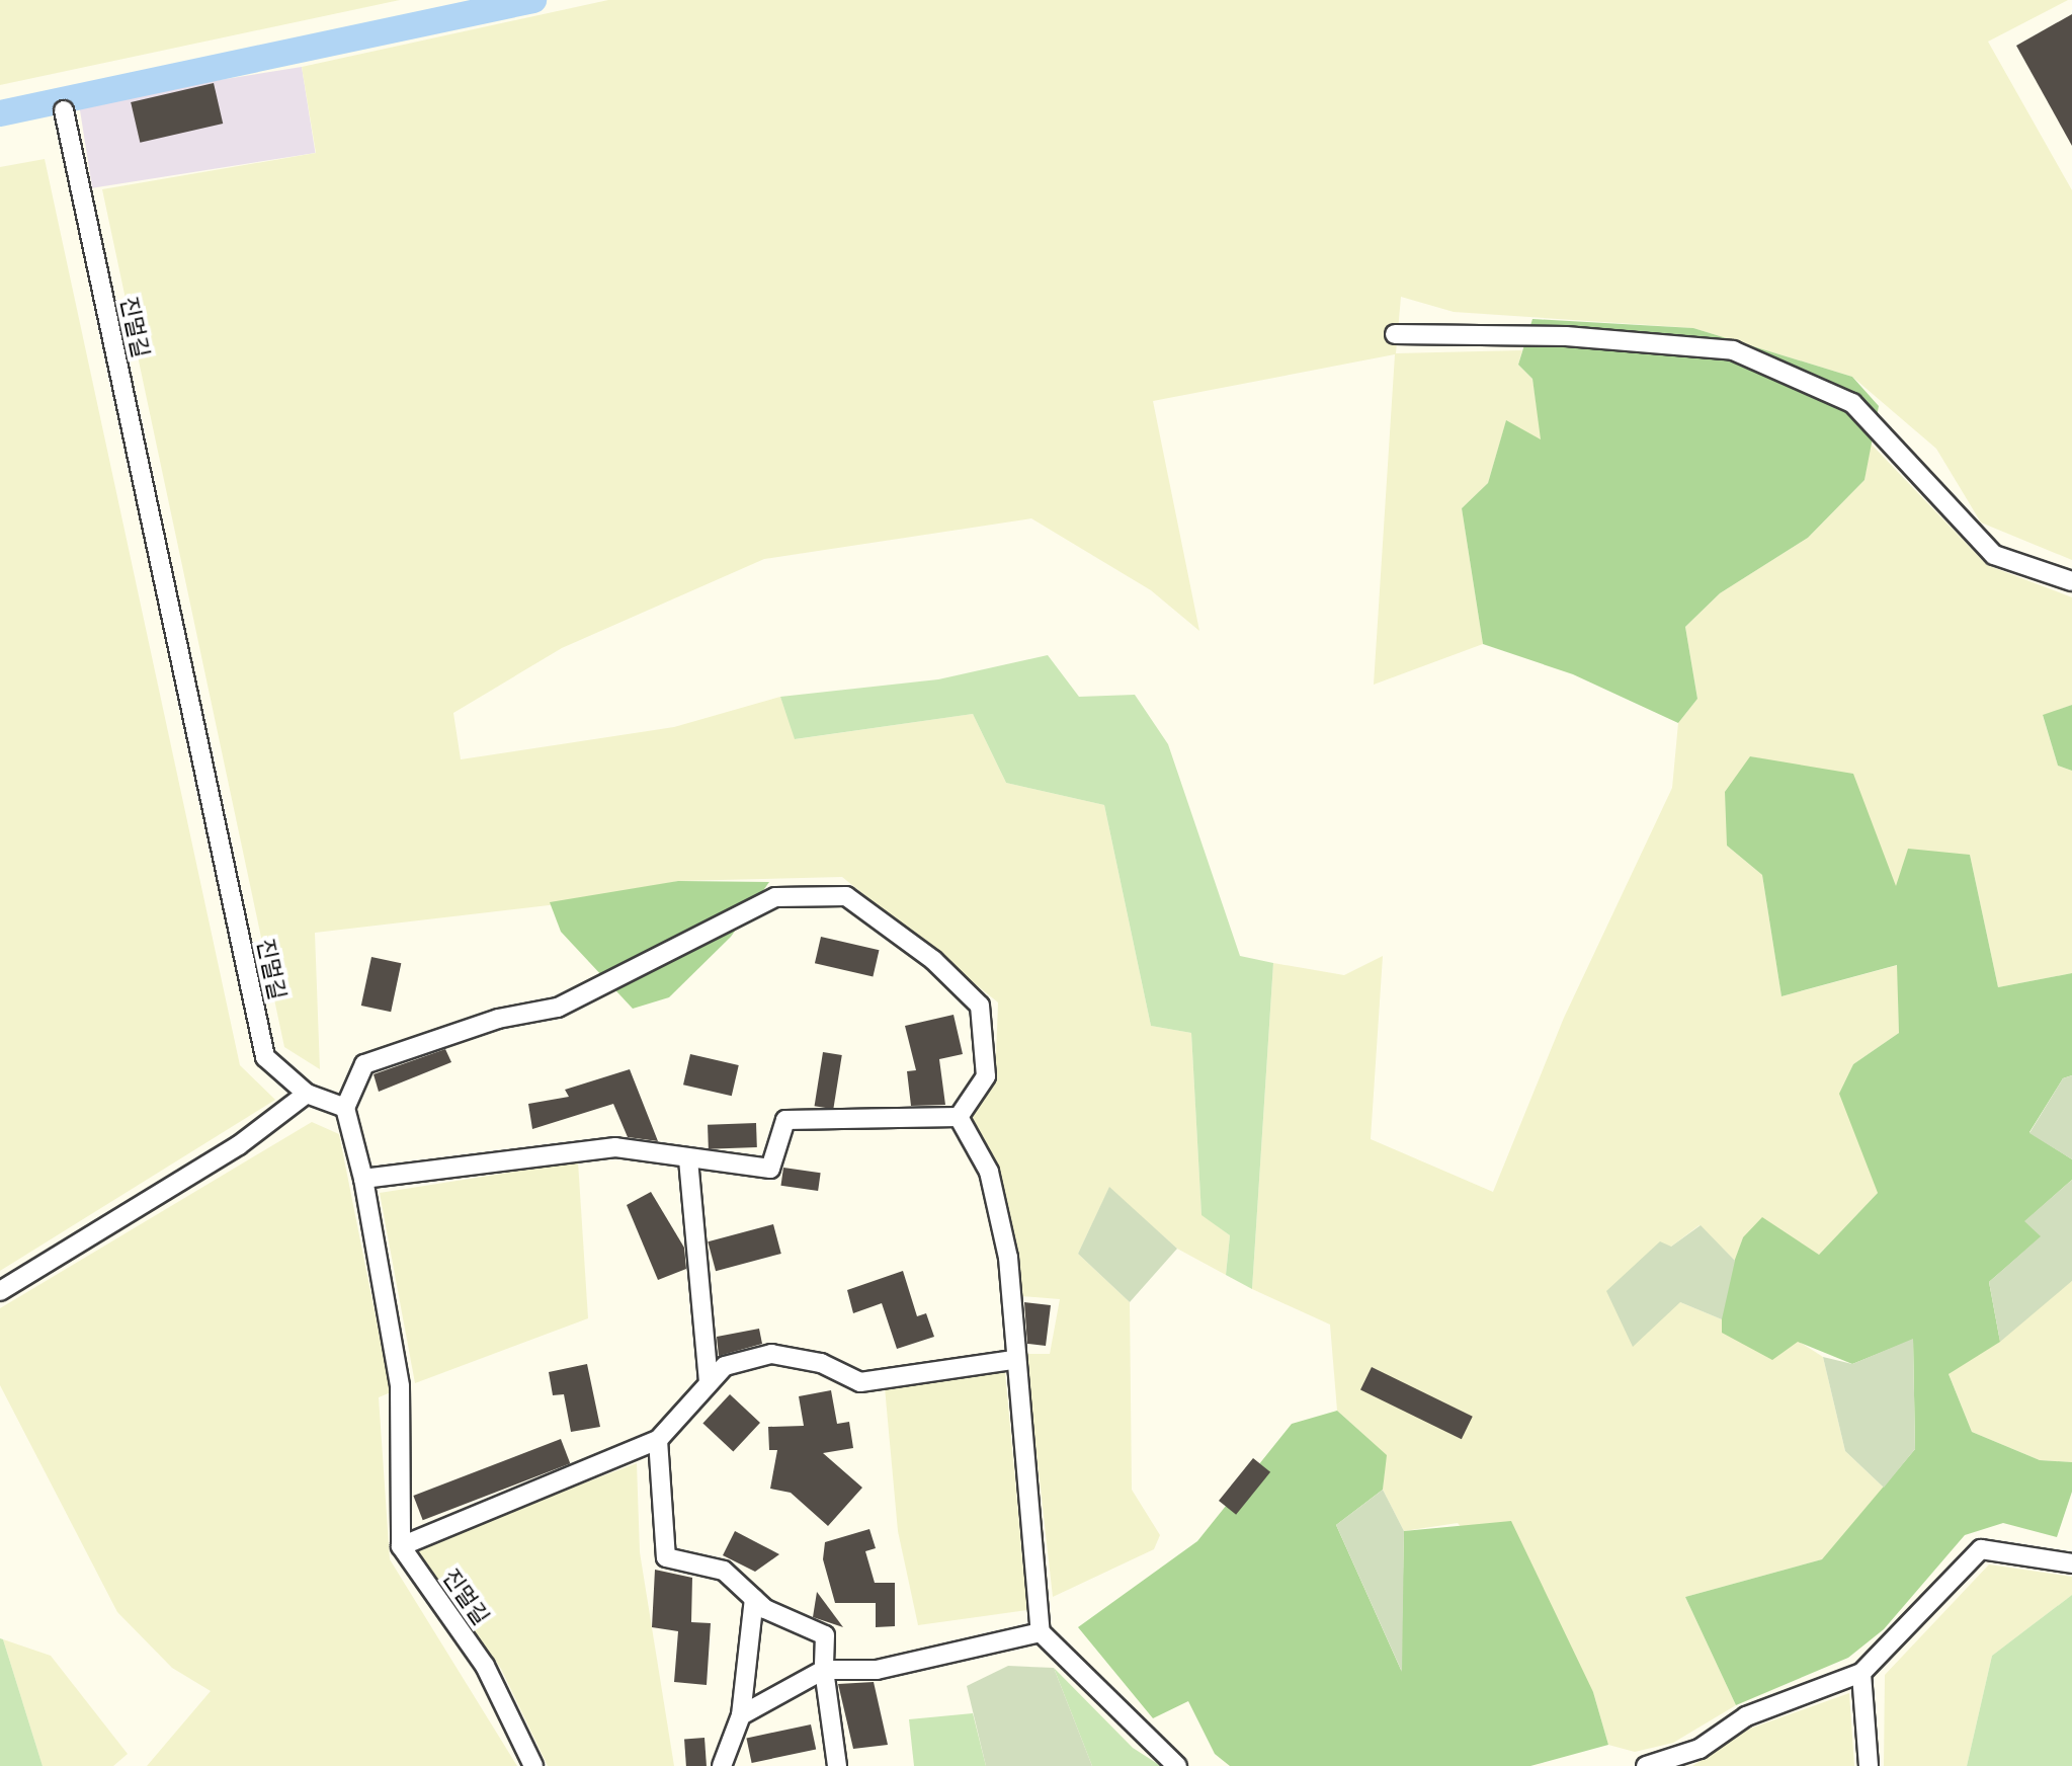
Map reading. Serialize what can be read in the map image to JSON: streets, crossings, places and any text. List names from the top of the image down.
{
  "streets": {
    "street": ["진멀길"]
  }
}
